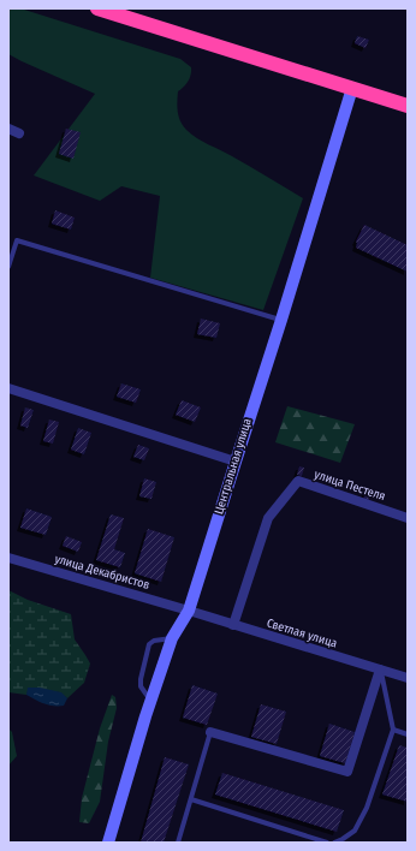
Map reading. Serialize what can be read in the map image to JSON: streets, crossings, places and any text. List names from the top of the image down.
{
  "streets": {
    "street": [
      "Центральная улица",
      "улица Пестеля",
      "улица Декабристов",
      "Светлая улица"
    ]
  },
  "crossings": [
    ["Центральная улица", "улица Декабристов"],
    ["Центральная улица", "Светлая улица"],
    ["улица Пестеля", "Светлая улица"],
    ["улица Декабристов", "Светлая улица"]
  ]
}
